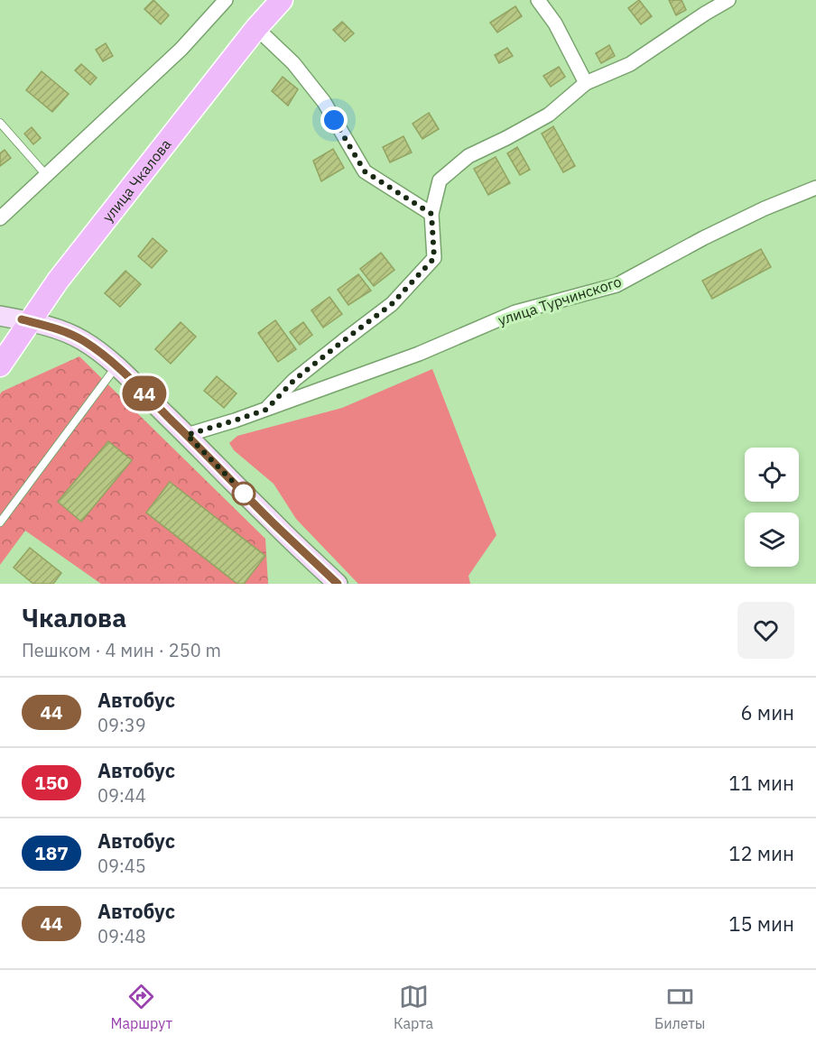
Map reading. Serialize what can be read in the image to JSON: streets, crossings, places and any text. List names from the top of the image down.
{
  "streets": {
    "main road": ["улица Чкалова"],
    "street": ["улица Турчинского"]
  },
  "lines": ["bus line 44"],
  "page": {
    "on_map": "44",
    "heading": ["Чкалова", "Пешком · 4 мин · 250 m"],
    "list": [
      {
        "mark": "44",
        "name": "Автобус",
        "note": "09:39",
        "value": "6 мин"
      },
      {
        "mark": "150",
        "name": "Автобус",
        "note": "09:44",
        "value": "11 мин"
      },
      {
        "mark": "187",
        "name": "Автобус",
        "note": "09:45",
        "value": "12 мин"
      },
      {
        "mark": "44",
        "name": "Автобус",
        "note": "09:48",
        "value": "15 мин"
      }
    ],
    "tabs": ["Маршрут", "Карта", "Билеты"]
  }
}
